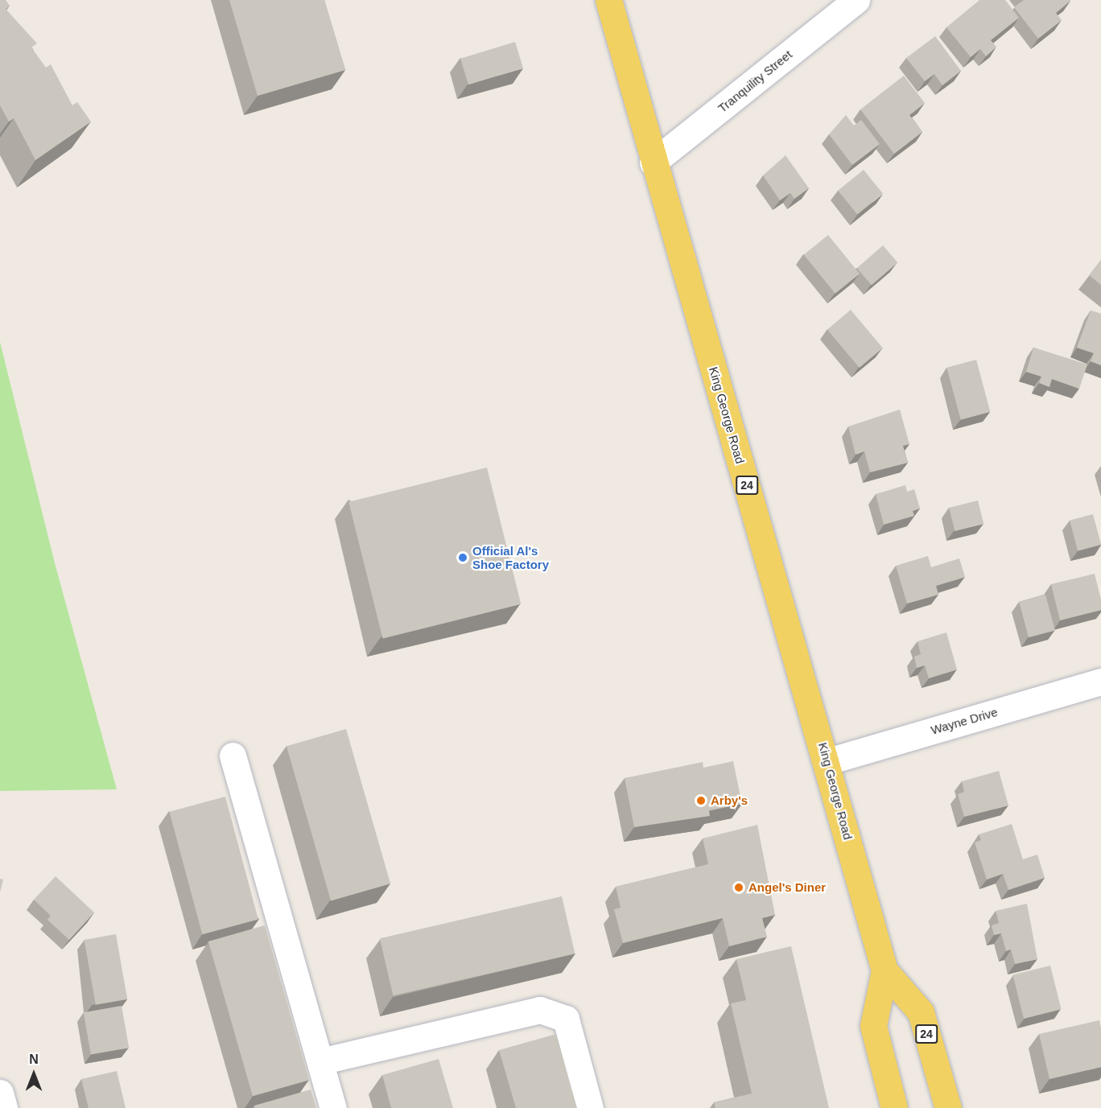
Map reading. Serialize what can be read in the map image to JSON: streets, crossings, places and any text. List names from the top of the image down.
{
  "streets": {
    "main road": ["King George Road", "24"],
    "street": ["Tranquility Street", "Wayne Drive"]
  },
  "crossings": [
    ["Tranquility Street", "King George Road"],
    ["King George Road", "Wayne Drive"]
  ],
  "places": ["Official Al's Shoe Factory", "Arby's", "Angel's Diner"],
  "north": "top"
}
